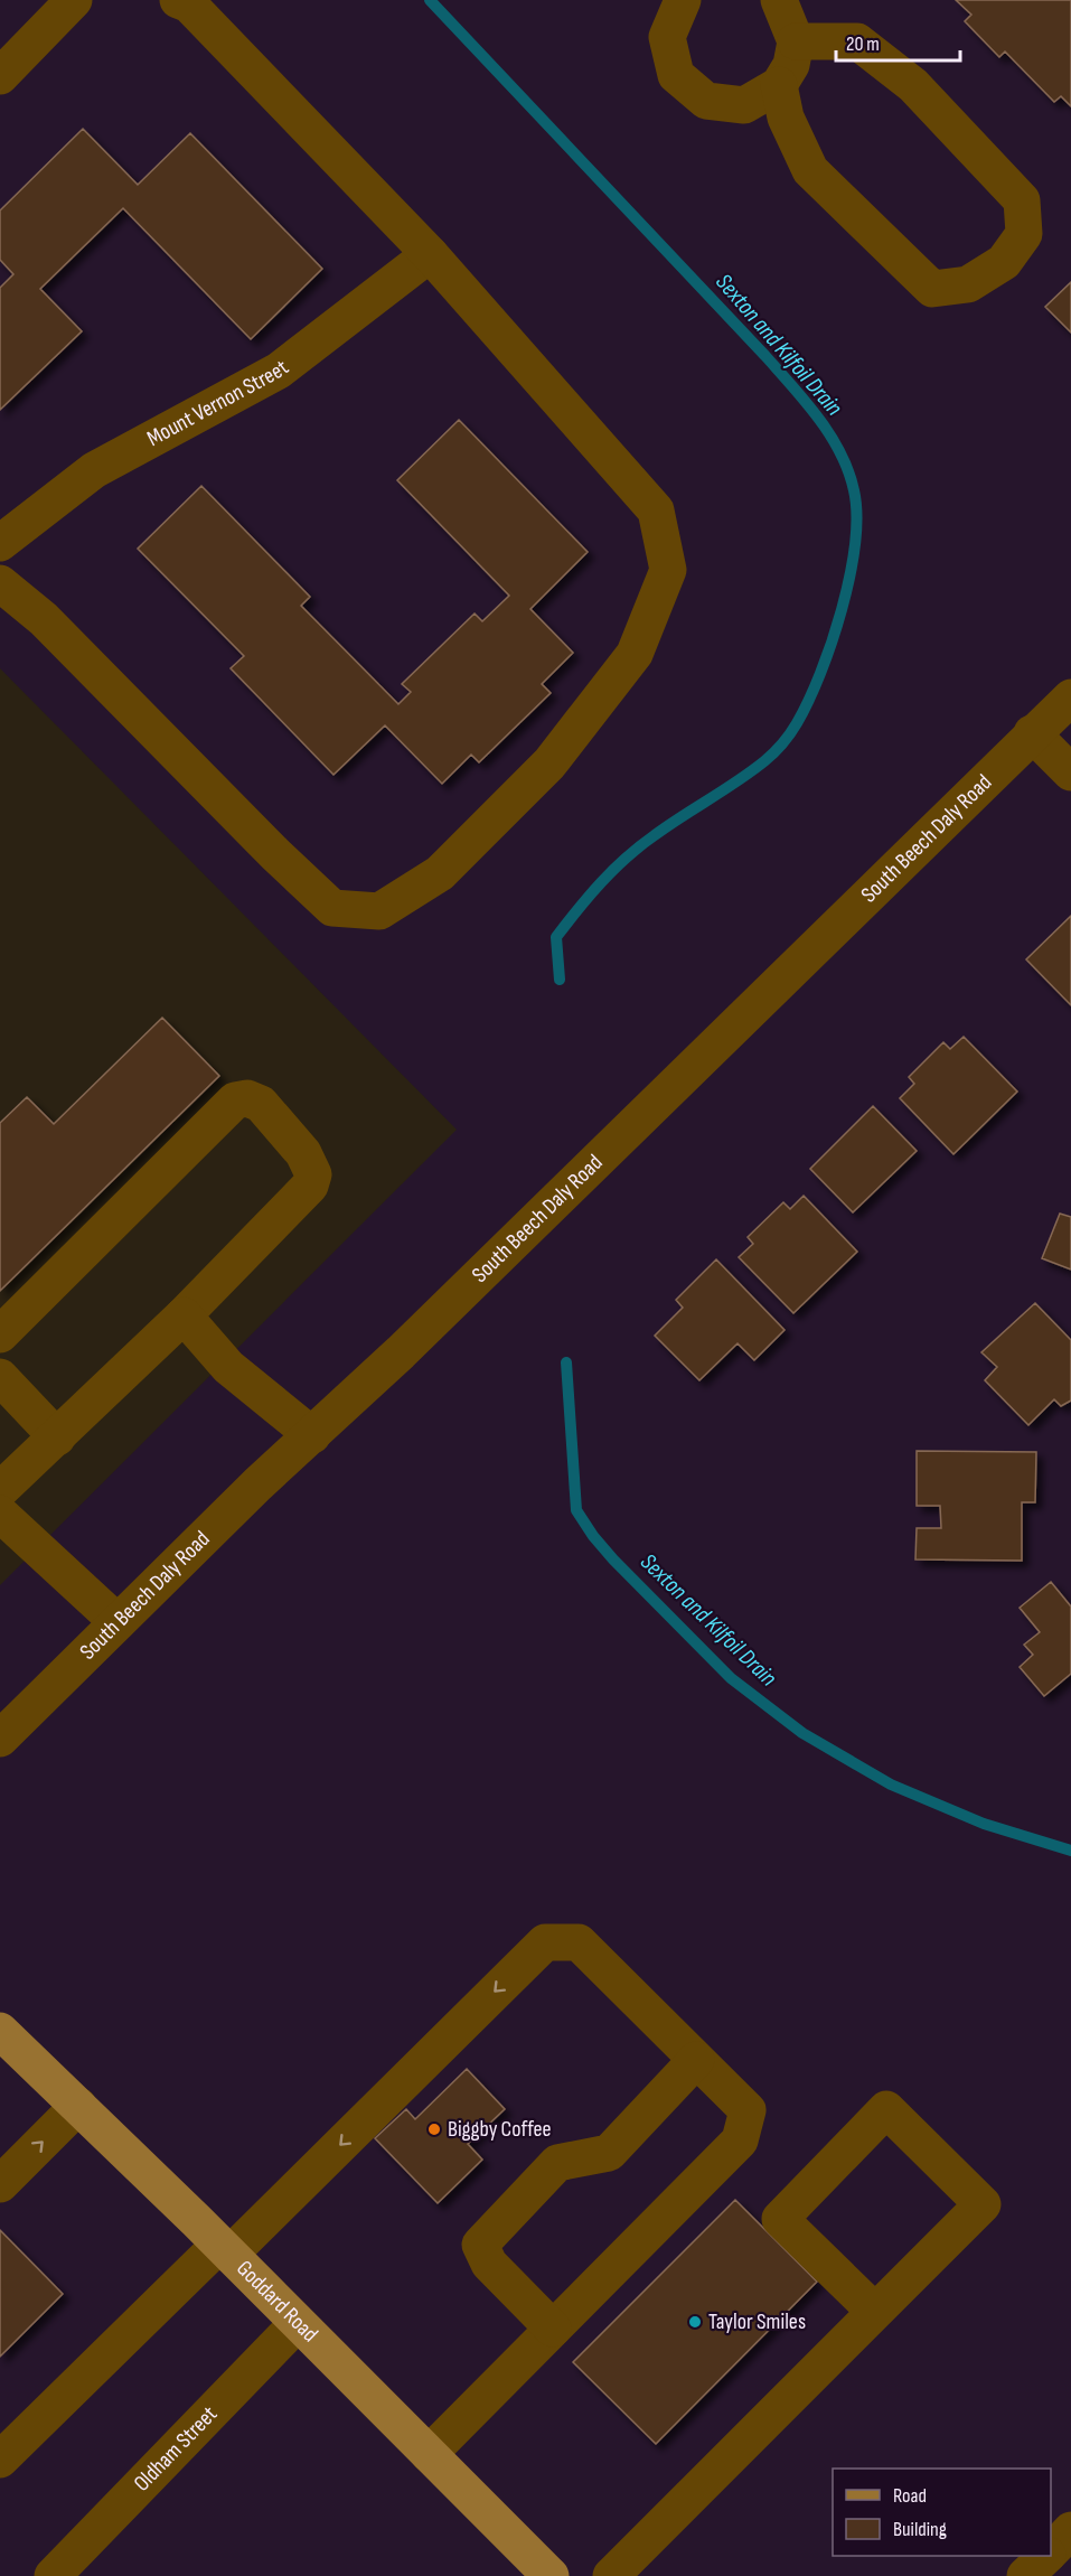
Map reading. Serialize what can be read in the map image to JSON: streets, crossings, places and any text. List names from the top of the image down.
{
  "streets": {
    "main road": ["Goddard Road"],
    "street": ["Mount Vernon Street", "South Beech Daly Road", "Oldham Street"]
  },
  "crossings": [
    ["Goddard Road", "Oldham Street"]
  ],
  "water": ["Sexton and Kilfoil Drain"],
  "places": ["Biggby Coffee", "Taylor Smiles"],
  "legend": ["Road", "Building"],
  "scale_bar": "20 m"
}
